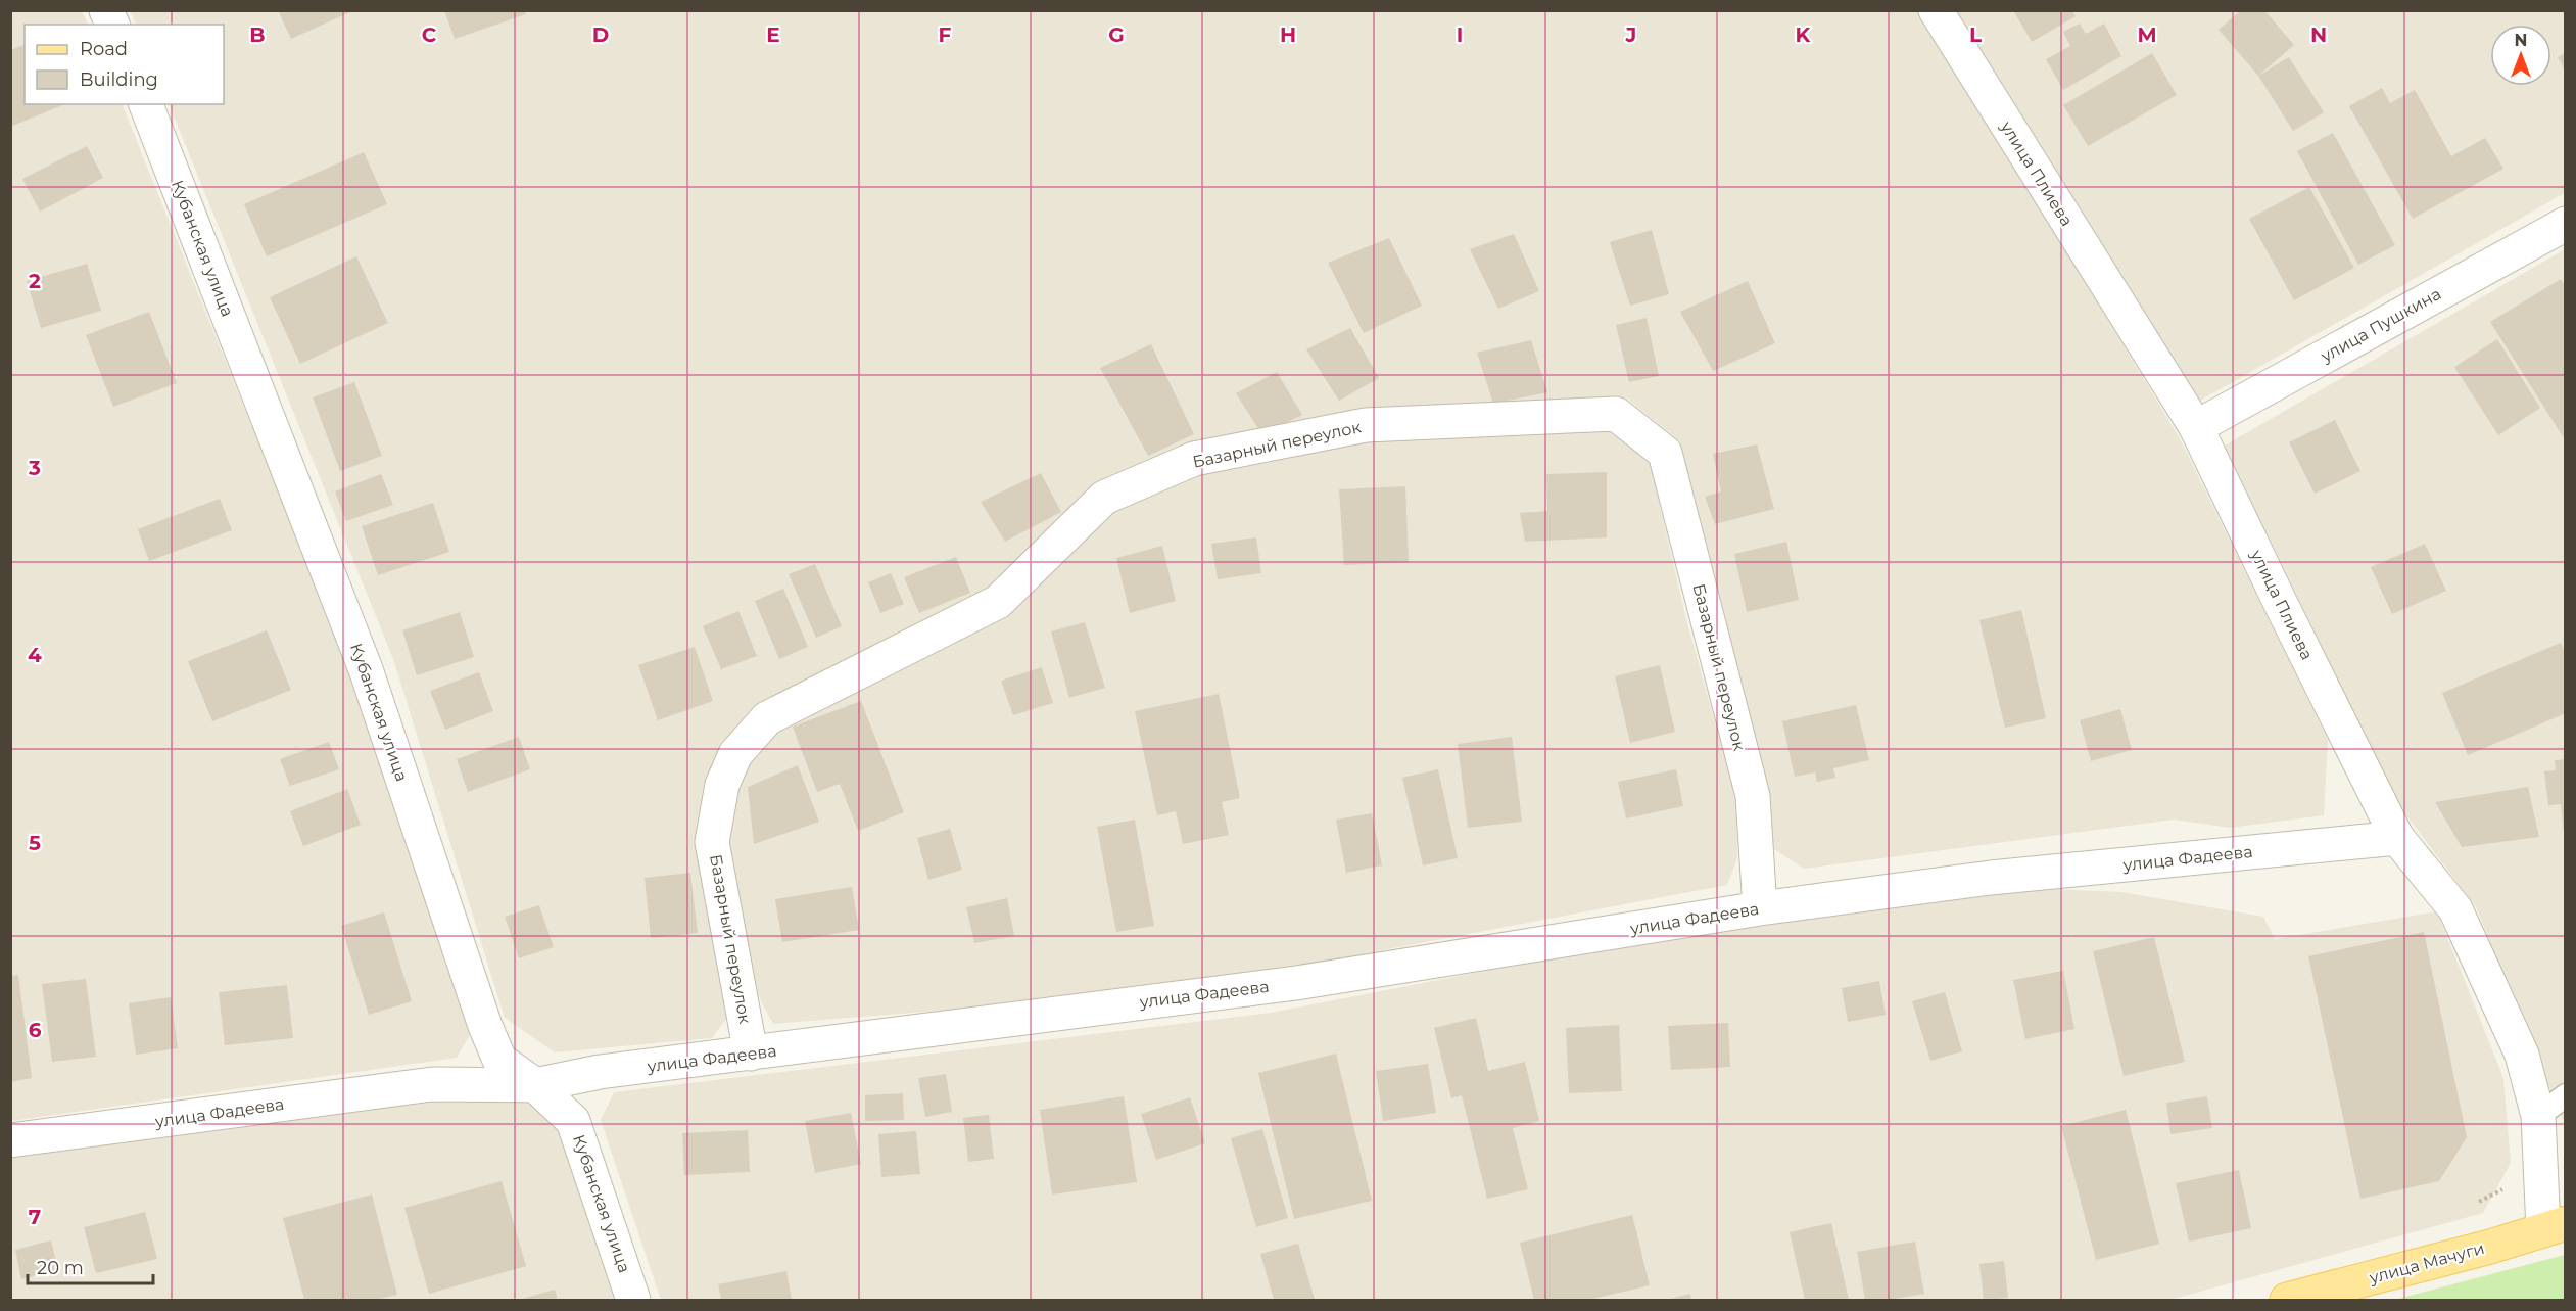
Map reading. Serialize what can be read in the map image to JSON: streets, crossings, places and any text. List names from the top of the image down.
{
  "streets": {
    "main road": ["улица Мачуги"],
    "street": [
      "улица Плиева",
      "Кубанская улица",
      "улица Пушкина",
      "Базарный переулок",
      "улица Фадеева"
    ]
  },
  "crossings": [
    ["улица Плиева", "улица Пушкина"],
    ["улица Плиева", "улица Фадеева"],
    ["улица Плиева", "улица Мачуги"],
    ["Кубанская улица", "улица Фадеева"],
    ["Базарный переулок", "улица Фадеева"]
  ],
  "legend": ["Road", "Building"],
  "scale_bar": "20 m",
  "north": "top",
  "grid": {
    "columns": [
      "B",
      "C",
      "D",
      "E",
      "F",
      "G",
      "H",
      "I",
      "J",
      "K",
      "L",
      "M",
      "N"
    ],
    "rows": [
      "2",
      "3",
      "4",
      "5",
      "6",
      "7"
    ]
  }
}
